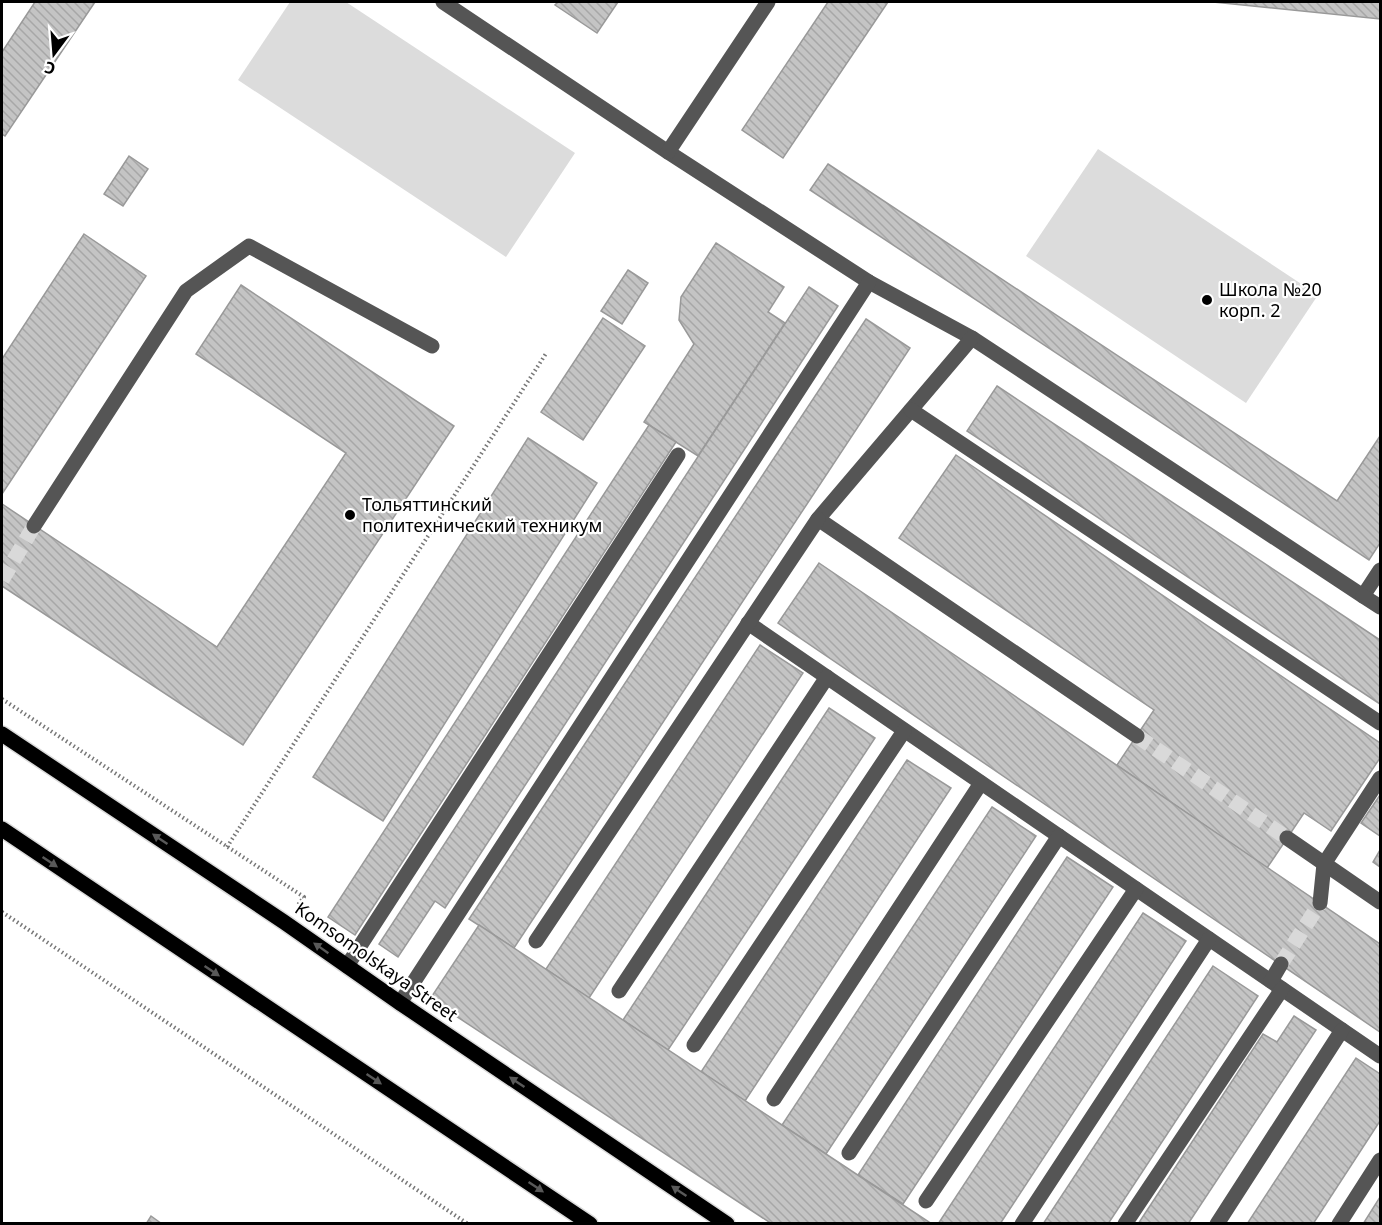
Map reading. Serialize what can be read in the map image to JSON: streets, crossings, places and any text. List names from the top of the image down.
{
  "streets": {
    "main road": ["Komsomolskaya Street"]
  },
  "places": ["Школа №20 корп. 2", "Тольяттинский политехнический техникум"],
  "north": "bottom"
}
